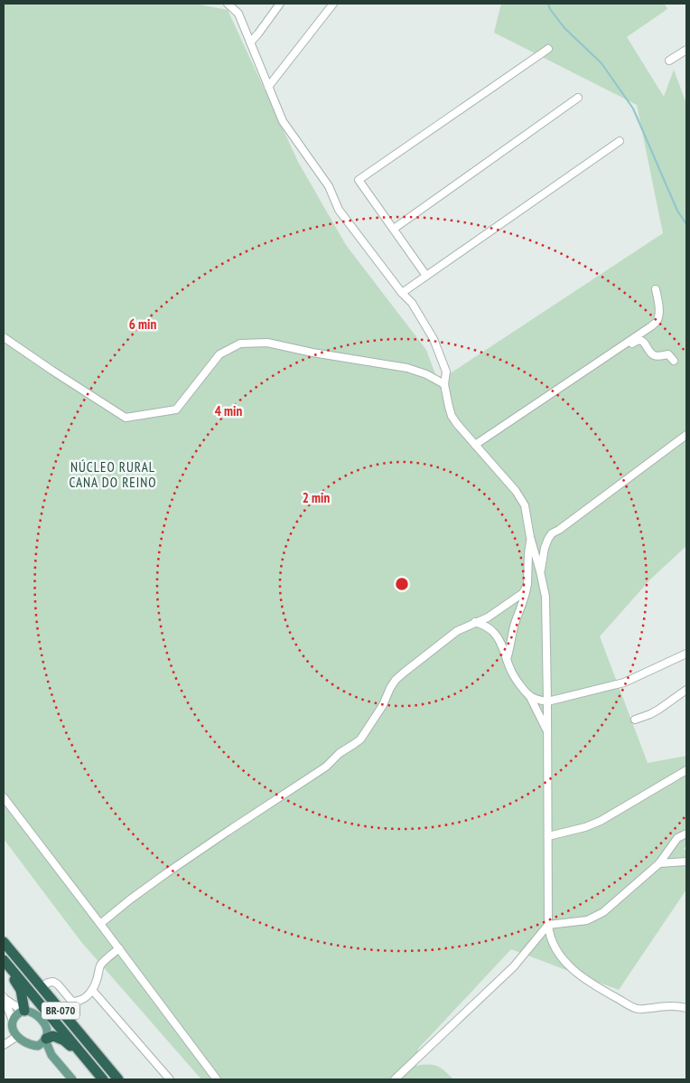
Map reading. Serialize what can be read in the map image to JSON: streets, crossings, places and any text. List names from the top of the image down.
{
  "streets": {
    "highway": ["BR-070"]
  },
  "districts": ["NÚCLEO RURAL CANA DO REINO"],
  "rings": ["6 min", "4 min", "2 min"]
}
